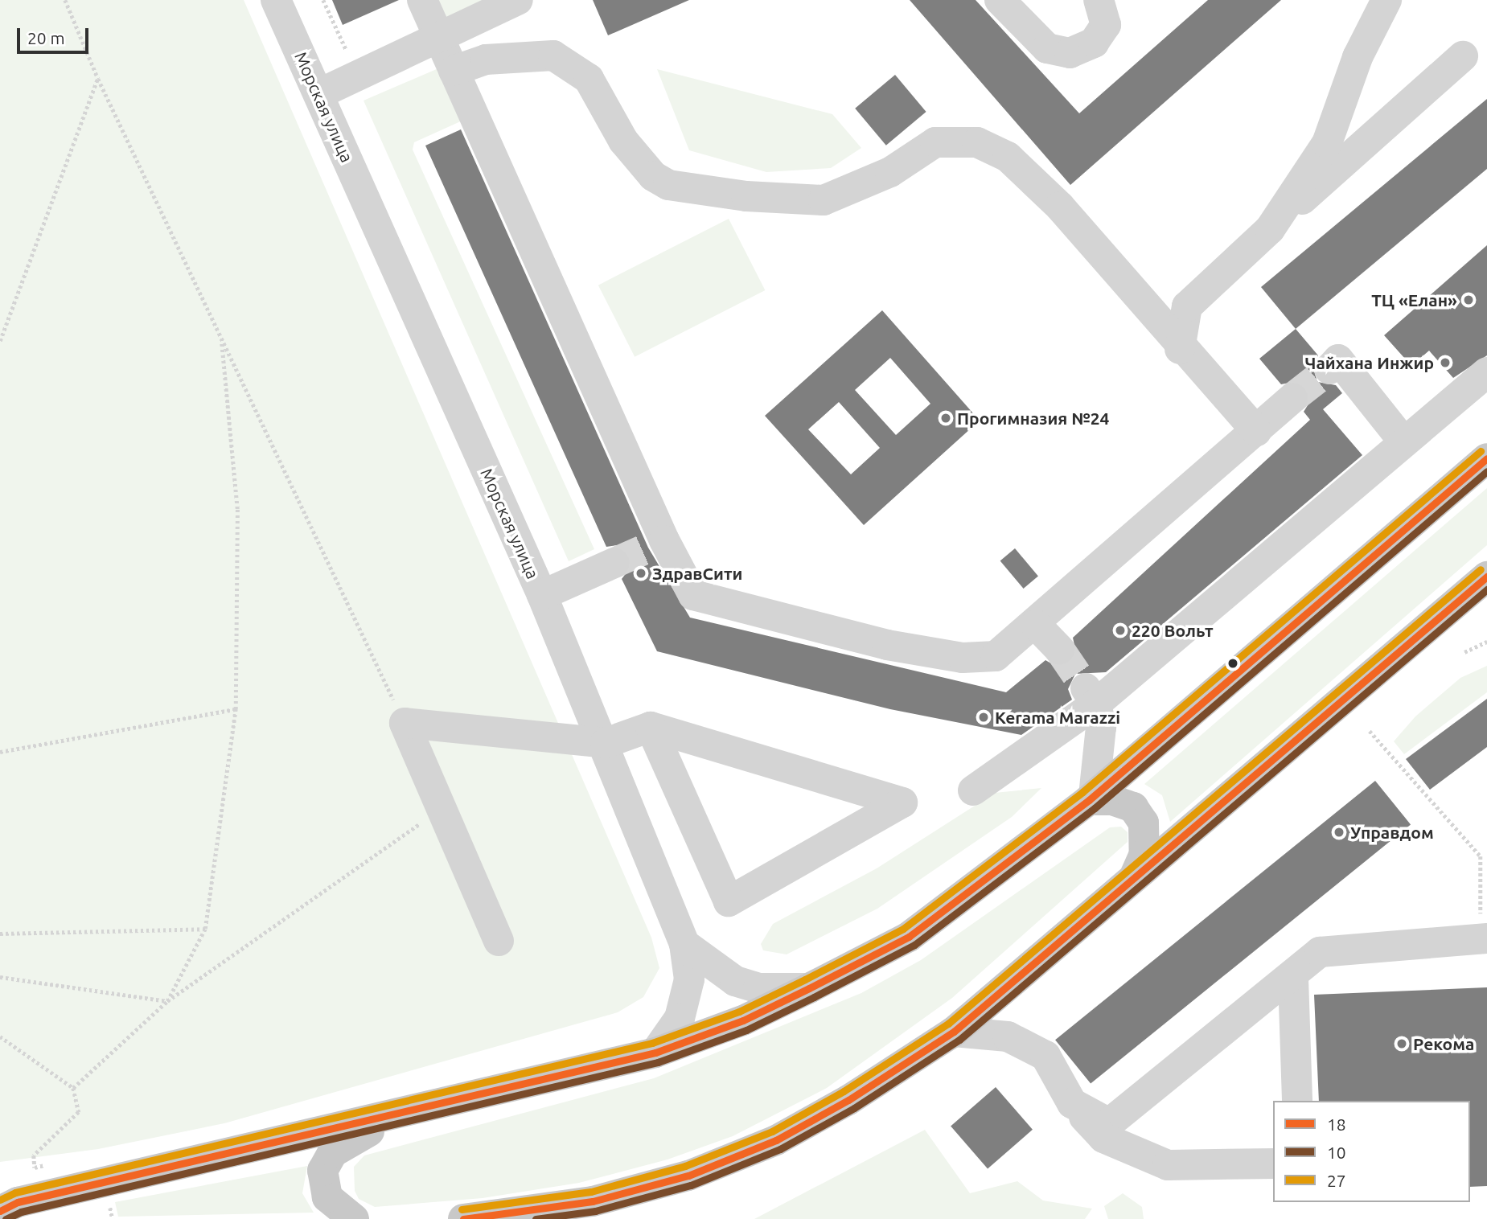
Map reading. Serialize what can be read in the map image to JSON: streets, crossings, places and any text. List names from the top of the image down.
{
  "streets": {
    "street": ["Морская улица"]
  },
  "places": [
    "ТЦ «Елан»",
    "Чайхана Инжир",
    "Прогимназия №24",
    "ЗдравСити",
    "220 Вольт",
    "Kerama Marazzi",
    "Управдом",
    "Рекома"
  ],
  "lines": ["transit line 27", "transit line 18", "transit line 10"],
  "legend": ["18", "10", "27"],
  "scale_bar": "20 m"
}
